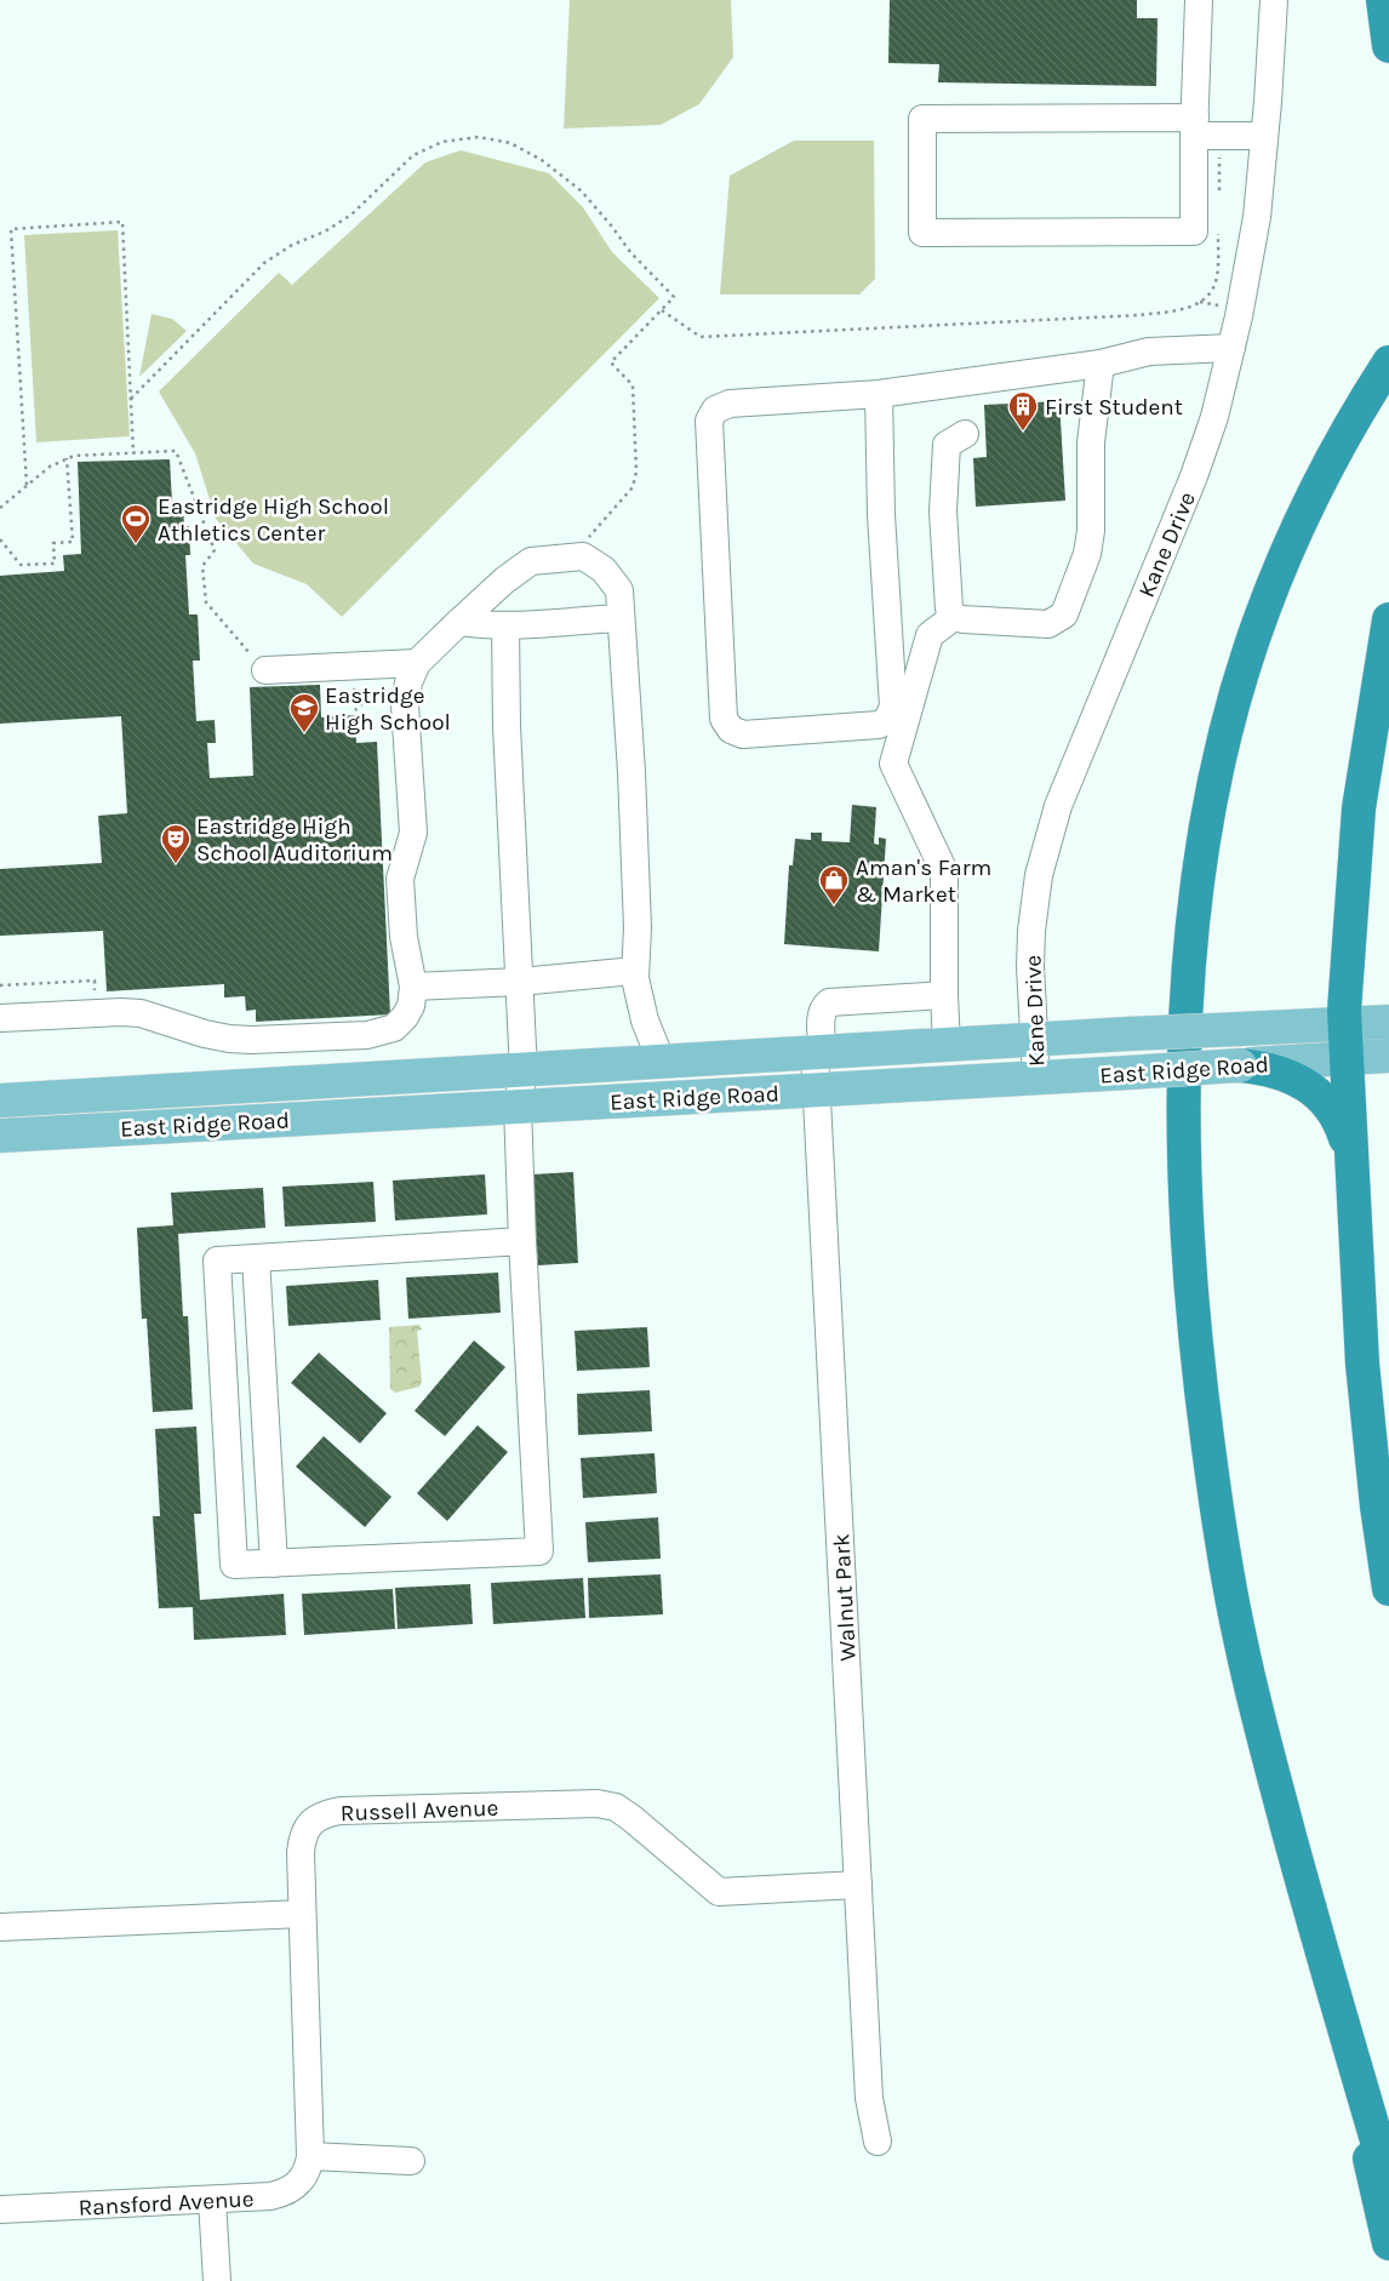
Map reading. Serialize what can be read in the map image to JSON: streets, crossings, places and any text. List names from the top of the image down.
{
  "streets": {
    "main road": ["East Ridge Road"],
    "street": [
      "Kane Drive",
      "Walnut Park",
      "Russell Avenue",
      "Ransford Avenue"
    ]
  },
  "crossings": [
    ["Kane Drive", "East Ridge Road"],
    ["East Ridge Road", "Walnut Park"],
    ["Walnut Park", "Russell Avenue"],
    ["Russell Avenue", "Ransford Avenue"]
  ],
  "places": {
    "building": ["First Student"],
    "sports": ["Eastridge High School Athletics Center"],
    "school or university": ["Eastridge High School"],
    "theatre": ["Eastridge High School Auditorium"],
    "shop": ["Aman's Farm & Market"]
  }
}
